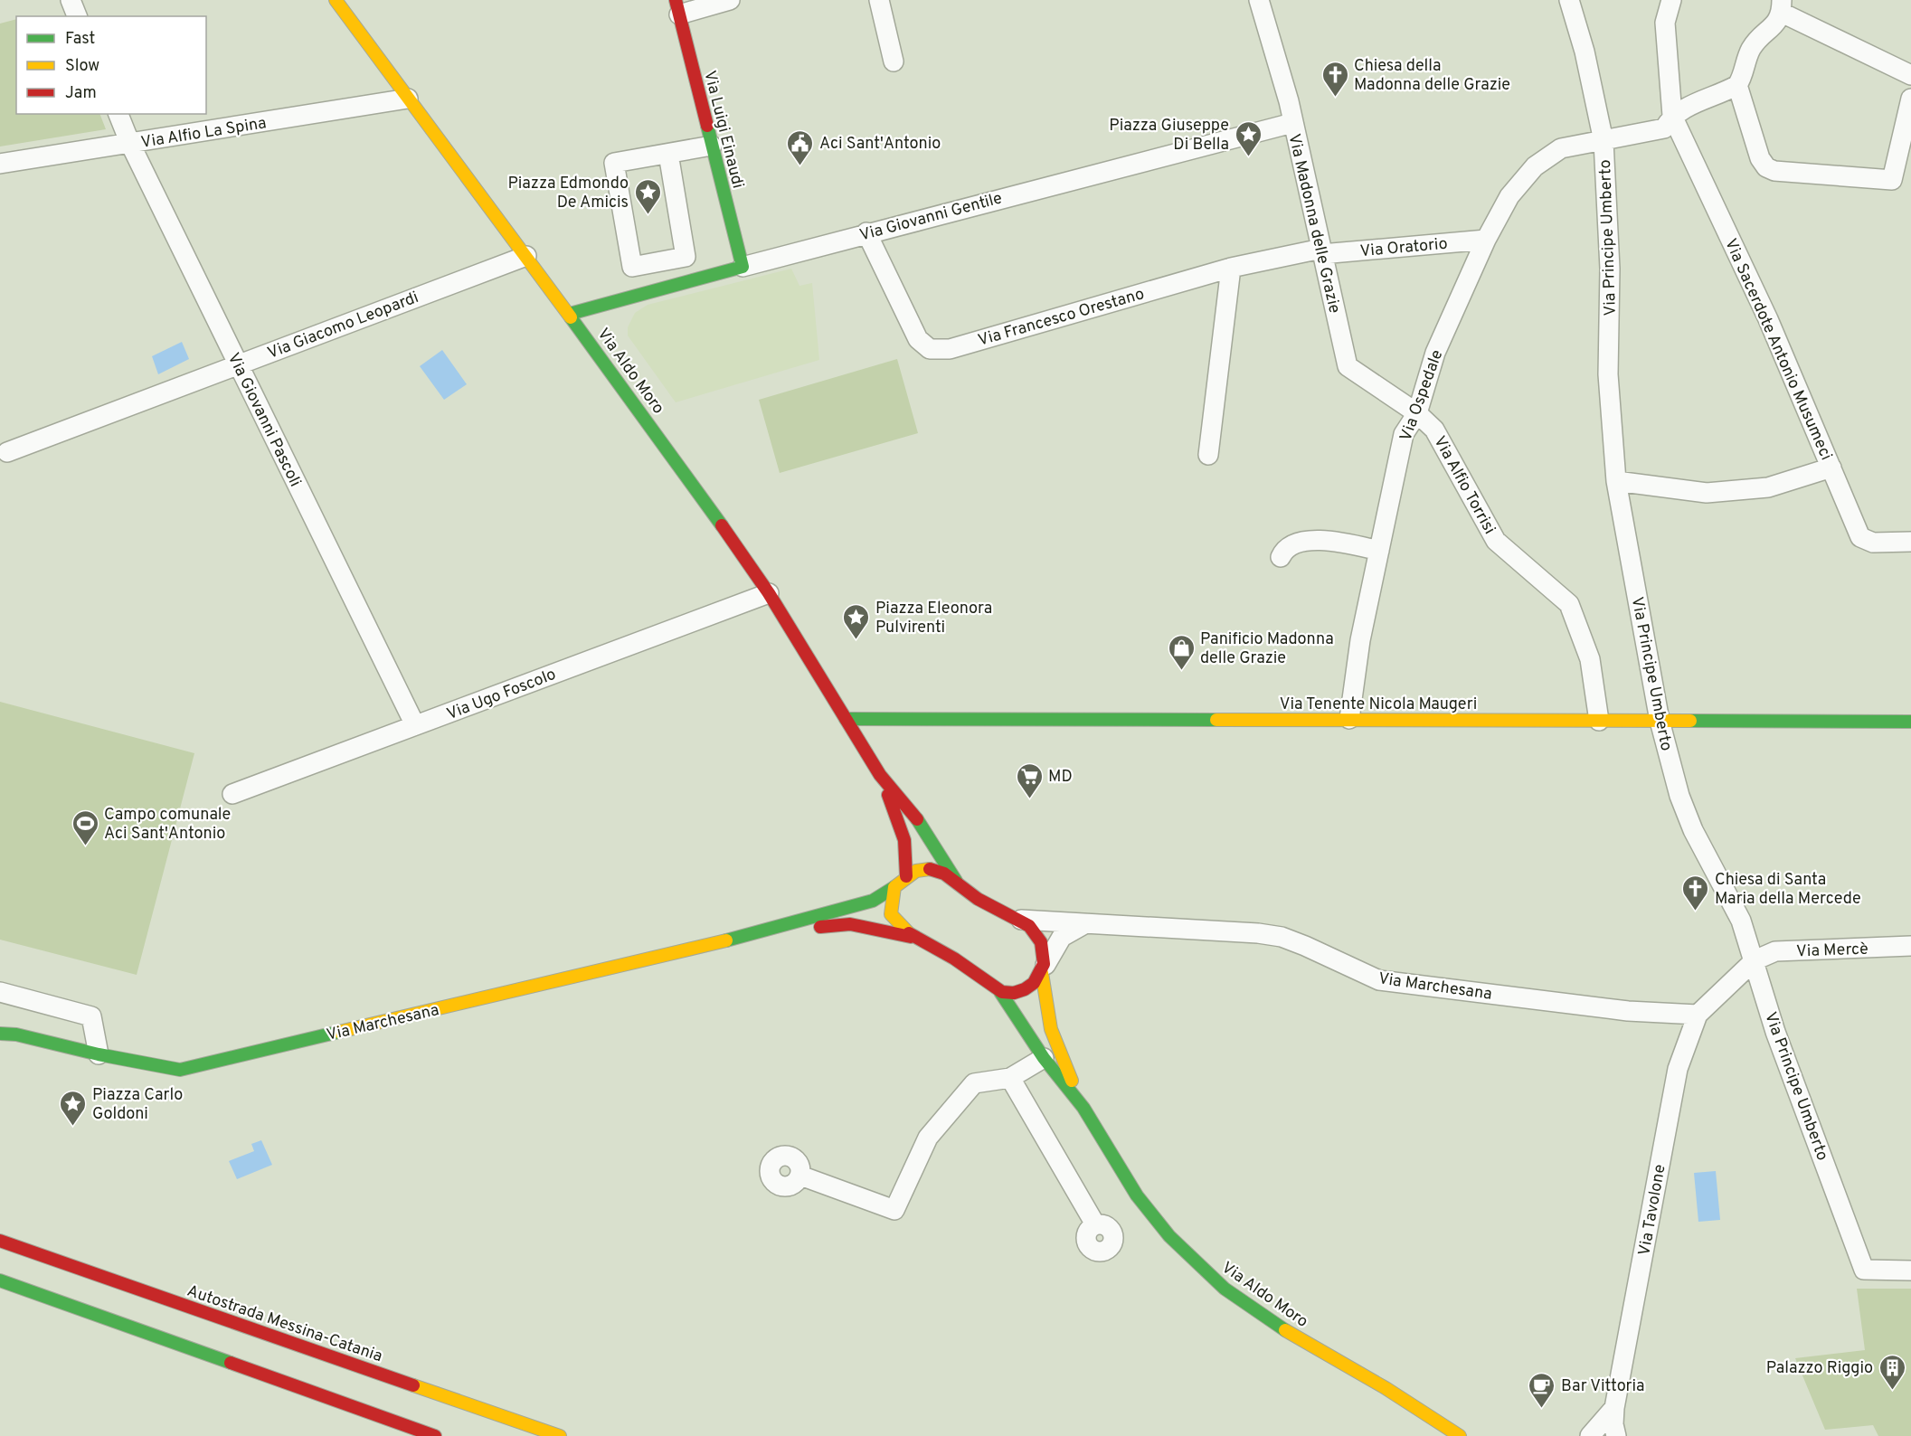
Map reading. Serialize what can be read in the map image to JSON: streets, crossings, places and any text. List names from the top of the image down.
{
  "streets": {
    "main road": [
      "Via Luigi Einaudi",
      "Via Giovanni Gentile",
      "Via Aldo Moro",
      "Via Tenente Nicola Maugeri",
      "Via Marchesana",
      "Autostrada Messina-Catania"
    ],
    "street": [
      "Via Alfio La Spina",
      "Via Madonna delle Grazie",
      "Via Principe Umberto",
      "Via Oratorio",
      "Via Francesco Orestano",
      "Via Giacomo Leopardi",
      "Via Sacerdote Antonio Musumeci",
      "Via Ospedale",
      "Via Giovanni Pascoli",
      "Via Alfio Torrisi",
      "Via Ugo Foscolo",
      "Via Mercè",
      "Via Tavolone"
    ]
  },
  "crossings": [
    ["Via Luigi Einaudi", "Via Giovanni Gentile"],
    ["Via Alfio La Spina", "Via Aldo Moro"],
    ["Via Alfio La Spina", "Via Giovanni Pascoli"],
    ["Via Giovanni Gentile", "Via Madonna delle Grazie"],
    ["Via Giovanni Gentile", "Via Francesco Orestano"],
    ["Via Giovanni Gentile", "Via Aldo Moro"],
    ["Via Madonna delle Grazie", "Via Oratorio"],
    ["Via Madonna delle Grazie", "Via Francesco Orestano"],
    ["Via Madonna delle Grazie", "Via Ospedale"],
    ["Via Madonna delle Grazie", "Via Alfio Torrisi"],
    ["Via Principe Umberto", "Via Ospedale"],
    ["Via Principe Umberto", "Via Tenente Nicola Maugeri"],
    ["Via Principe Umberto", "Via Mercè"],
    ["Via Oratorio", "Via Francesco Orestano"],
    ["Via Oratorio", "Via Ospedale"],
    ["Via Giacomo Leopardi", "Via Aldo Moro"],
    ["Via Giacomo Leopardi", "Via Giovanni Pascoli"],
    ["Via Sacerdote Antonio Musumeci", "Via Ospedale"],
    ["Via Aldo Moro", "Via Ugo Foscolo"],
    ["Via Aldo Moro", "Via Tenente Nicola Maugeri"],
    ["Via Ospedale", "Via Alfio Torrisi"],
    ["Via Ospedale", "Via Tenente Nicola Maugeri"],
    ["Via Giovanni Pascoli", "Via Ugo Foscolo"],
    ["Via Alfio Torrisi", "Via Tenente Nicola Maugeri"],
    ["Via Marchesana", "Via Tavolone"]
  ],
  "places": {
    "church": ["Chiesa della Madonna delle Grazie", "Chiesa di Santa Maria della Mercede"],
    "place": [
      "Piazza Giuseppe Di Bella",
      "Piazza Edmondo De Amicis",
      "Piazza Eleonora Pulvirenti",
      "Piazza Carlo Goldoni"
    ],
    "public building": ["Aci Sant'Antonio"],
    "shop": ["Panificio Madonna delle Grazie"],
    "supermarket": ["MD"],
    "sports": ["Campo comunale Aci Sant'Antonio"],
    "building": ["Palazzo Riggio"],
    "cafe": ["Bar Vittoria"]
  },
  "legend": ["Fast", "Slow", "Jam"]
}
